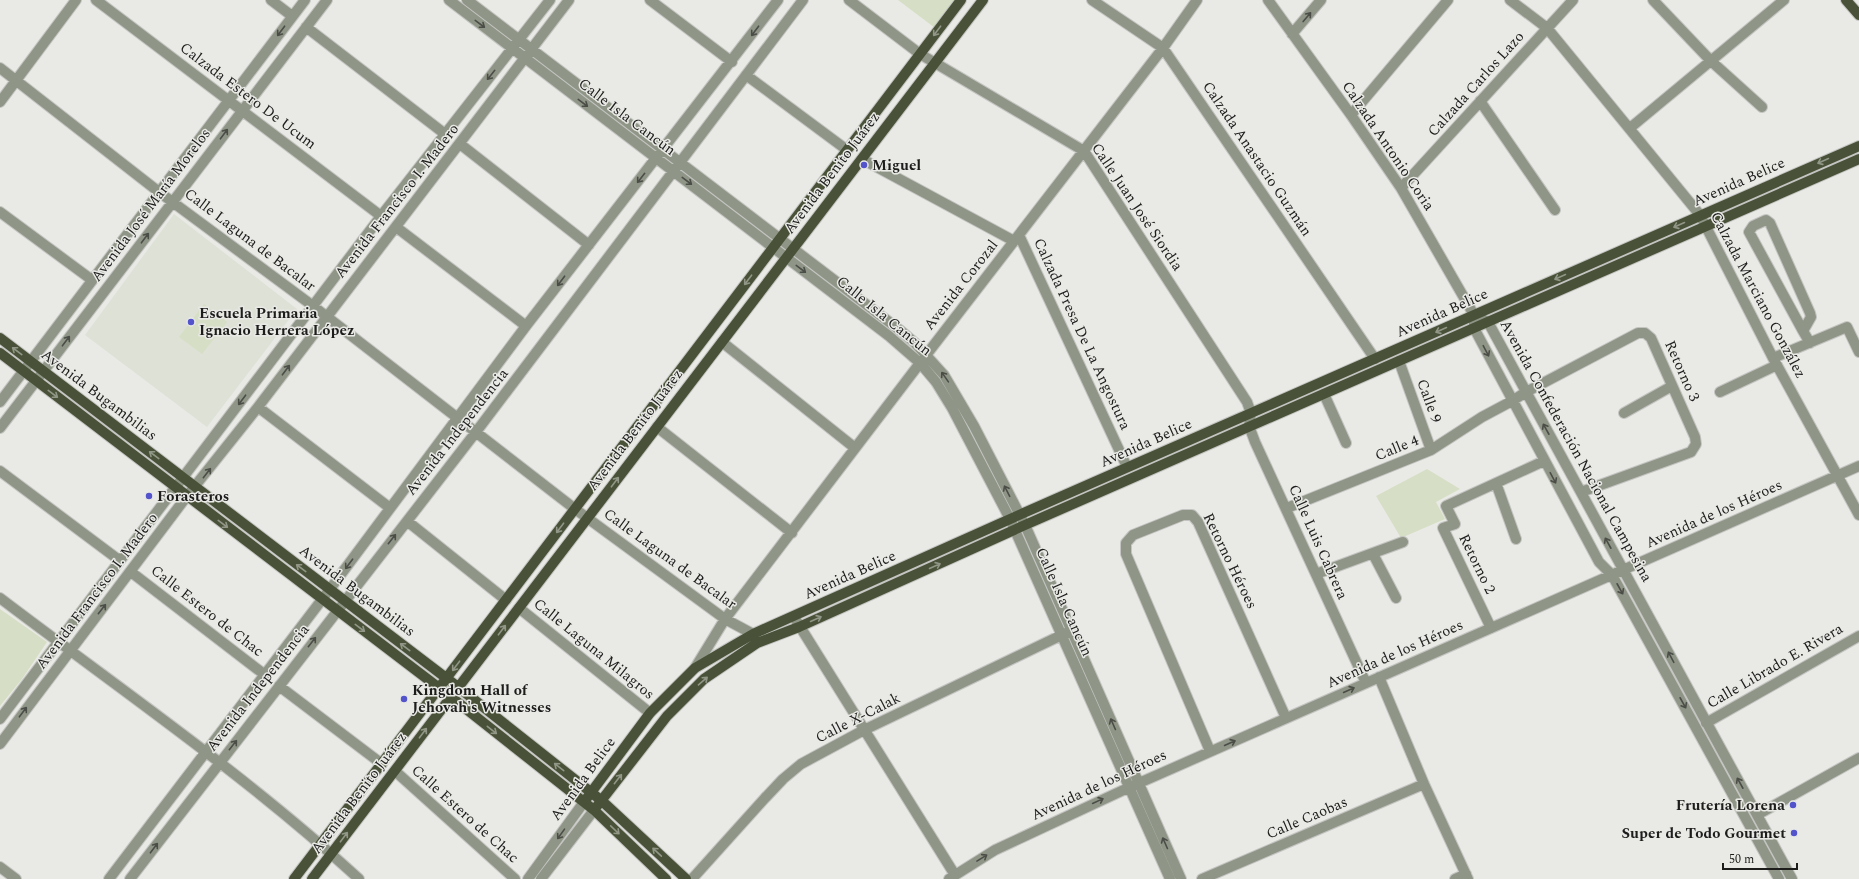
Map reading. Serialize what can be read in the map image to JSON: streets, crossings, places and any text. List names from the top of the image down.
{
  "streets": {
    "main road": ["Avenida Benito Juárez", "Avenida Belice", "Avenida Bugambilias"],
    "street": [
      "Calzada Carlos Lazo",
      "Calzada Estero De Ucum",
      "Calle Isla Cancún",
      "Calzada Antonio Coria",
      "Calzada Anastacio Guzmán",
      "Avenida Francisco I. Madero",
      "Avenida José María Morelos",
      "Calle Juan José Siordia",
      "Calle Laguna de Bacalar",
      "Avenida Corozal",
      "Calzada Marciano González",
      "Calzada Presa De La Angostura",
      "Retorno 3",
      "Calle 9",
      "Avenida Independencia",
      "Calle 4",
      "Avenida Confederación Nacional Campesina",
      "Avenida de los Héroes",
      "Calle Luis Cabrera",
      "Retorno Héroes",
      "Retorno 2",
      "Calle Estero de Chac",
      "Calle Laguna Milagros",
      "Calle Librado E. Rivera",
      "Calle X-Calak",
      "Calle Caobas"
    ]
  },
  "crossings": [
    ["Calzada Carlos Lazo", "Calzada Antonio Coria"],
    ["Calzada Carlos Lazo", "Calzada Marciano González"],
    ["Calzada Estero De Ucum", "Avenida Francisco I. Madero"],
    ["Calzada Estero De Ucum", "Avenida José María Morelos"],
    ["Calle Isla Cancún", "Avenida Benito Juárez"],
    ["Calle Isla Cancún", "Avenida Belice"],
    ["Calle Isla Cancún", "Avenida Francisco I. Madero"],
    ["Calle Isla Cancún", "Avenida Corozal"],
    ["Calle Isla Cancún", "Avenida Independencia"],
    ["Calle Isla Cancún", "Avenida de los Héroes"],
    ["Calle Isla Cancún", "Calle X-Calak"],
    ["Calzada Antonio Coria", "Avenida Belice"],
    ["Calzada Antonio Coria", "Avenida Confederación Nacional Campesina"],
    ["Calzada Anastacio Guzmán", "Avenida Belice"],
    ["Calzada Anastacio Guzmán", "Avenida Corozal"],
    ["Avenida Benito Juárez", "Calle Juan José Siordia"],
    ["Avenida Benito Juárez", "Calle Laguna de Bacalar"],
    ["Avenida Benito Juárez", "Calzada Presa De La Angostura"],
    ["Avenida Benito Juárez", "Avenida Bugambilias"],
    ["Avenida Benito Juárez", "Calle Estero de Chac"],
    ["Avenida Benito Juárez", "Calle Laguna Milagros"],
    ["Avenida Belice", "Calle Juan José Siordia"],
    ["Avenida Belice", "Calle Laguna de Bacalar"],
    ["Avenida Belice", "Avenida Corozal"],
    ["Avenida Belice", "Calzada Marciano González"],
    ["Avenida Belice", "Calzada Presa De La Angostura"],
    ["Avenida Belice", "Avenida Bugambilias"],
    ["Avenida Belice", "Calle 9"],
    ["Avenida Belice", "Avenida Confederación Nacional Campesina"],
    ["Avenida Belice", "Calle Luis Cabrera"],
    ["Avenida Belice", "Calle Laguna Milagros"],
    ["Avenida Francisco I. Madero", "Calle Laguna de Bacalar"],
    ["Avenida Francisco I. Madero", "Avenida Bugambilias"],
    ["Avenida Francisco I. Madero", "Calle Estero de Chac"],
    ["Avenida José María Morelos", "Calle Laguna de Bacalar"],
    ["Avenida José María Morelos", "Avenida Bugambilias"],
    ["Calle Juan José Siordia", "Avenida Corozal"],
    ["Calle Laguna de Bacalar", "Avenida Corozal"],
    ["Calle Laguna de Bacalar", "Avenida Independencia"],
    ["Avenida Corozal", "Calzada Presa De La Angostura"],
    ["Calzada Marciano González", "Avenida de los Héroes"],
    ["Retorno 3", "Calle 4"],
    ["Retorno 3", "Avenida Confederación Nacional Campesina"],
    ["Avenida Bugambilias", "Avenida Independencia"],
    ["Calle 9", "Calle 4"],
    ["Avenida Independencia", "Calle Estero de Chac"],
    ["Calle 4", "Avenida Confederación Nacional Campesina"],
    ["Calle 4", "Calle Luis Cabrera"],
    ["Avenida Confederación Nacional Campesina", "Avenida de los Héroes"],
    ["Avenida Confederación Nacional Campesina", "Retorno 2"],
    ["Avenida Confederación Nacional Campesina", "Calle Librado E. Rivera"],
    ["Avenida de los Héroes", "Calle Luis Cabrera"],
    ["Avenida de los Héroes", "Retorno Héroes"],
    ["Avenida de los Héroes", "Retorno 2"]
  ],
  "one_way": ["Avenida de los Héroes"],
  "places": [
    "Miguel",
    "Escuela Primaria Ignacio Herrera López",
    "Forasteros",
    "Kingdom Hall of Jehovah's Witnesses",
    "Frutería Lorena",
    "Super de Todo Gourmet"
  ],
  "scale_bar": "50 m"
}
